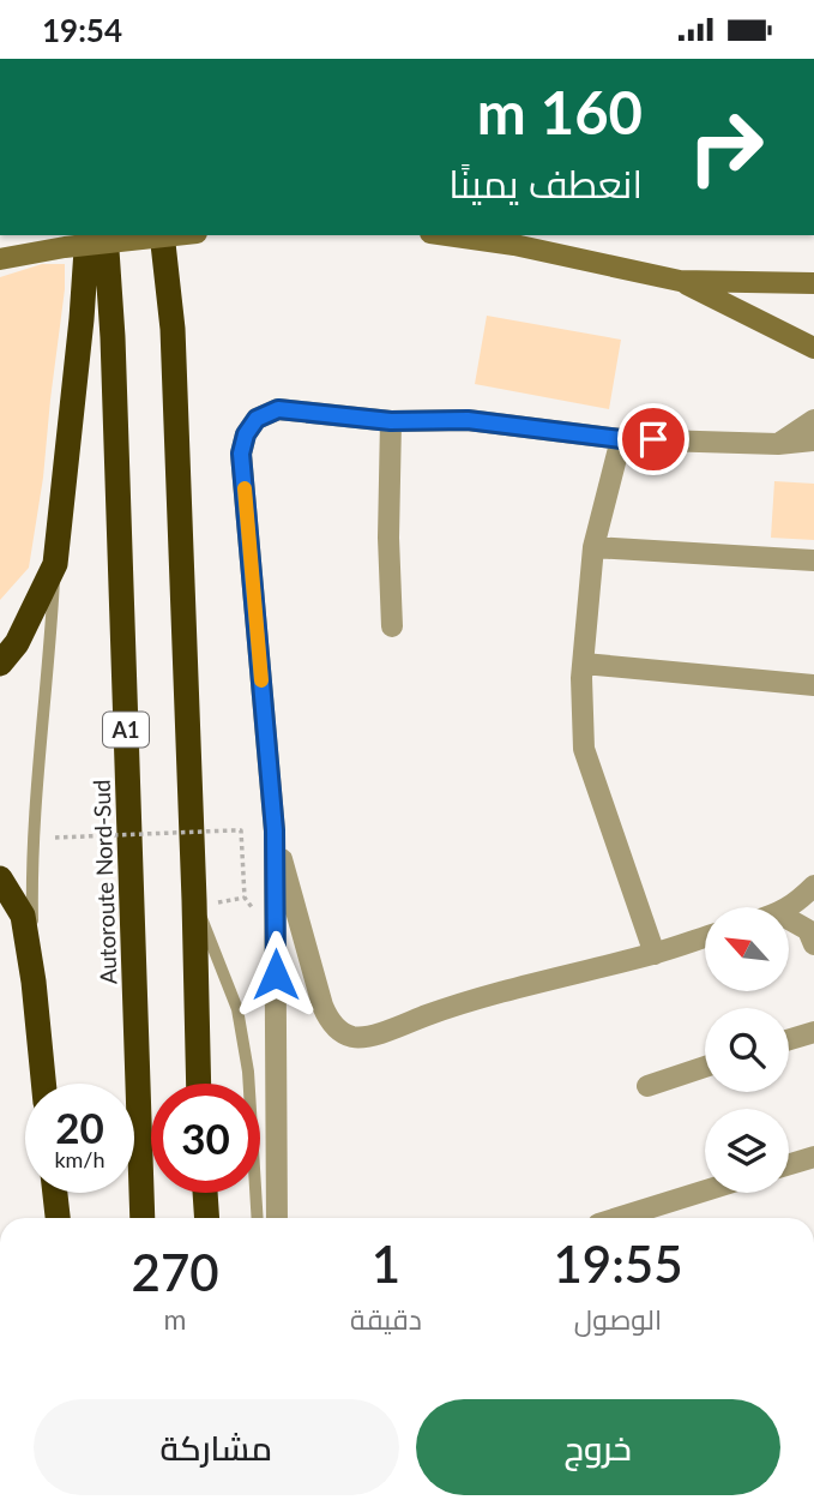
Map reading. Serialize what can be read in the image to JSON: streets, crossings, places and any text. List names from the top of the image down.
{
  "streets": {
    "highway": ["A1", "Autoroute Nord-Sud"]
  },
  "north": "top left",
  "page": {
    "status": "19:54",
    "turn": ["160 m", "انعطف يمينًا"],
    "speed": "20 km/h",
    "limit": "30",
    "eta": [
      "19:55",
      "الوصول",
      "1",
      "دقيقة",
      "270",
      "m"
    ],
    "buttons": ["خروج", "مشاركة"]
  }
}
